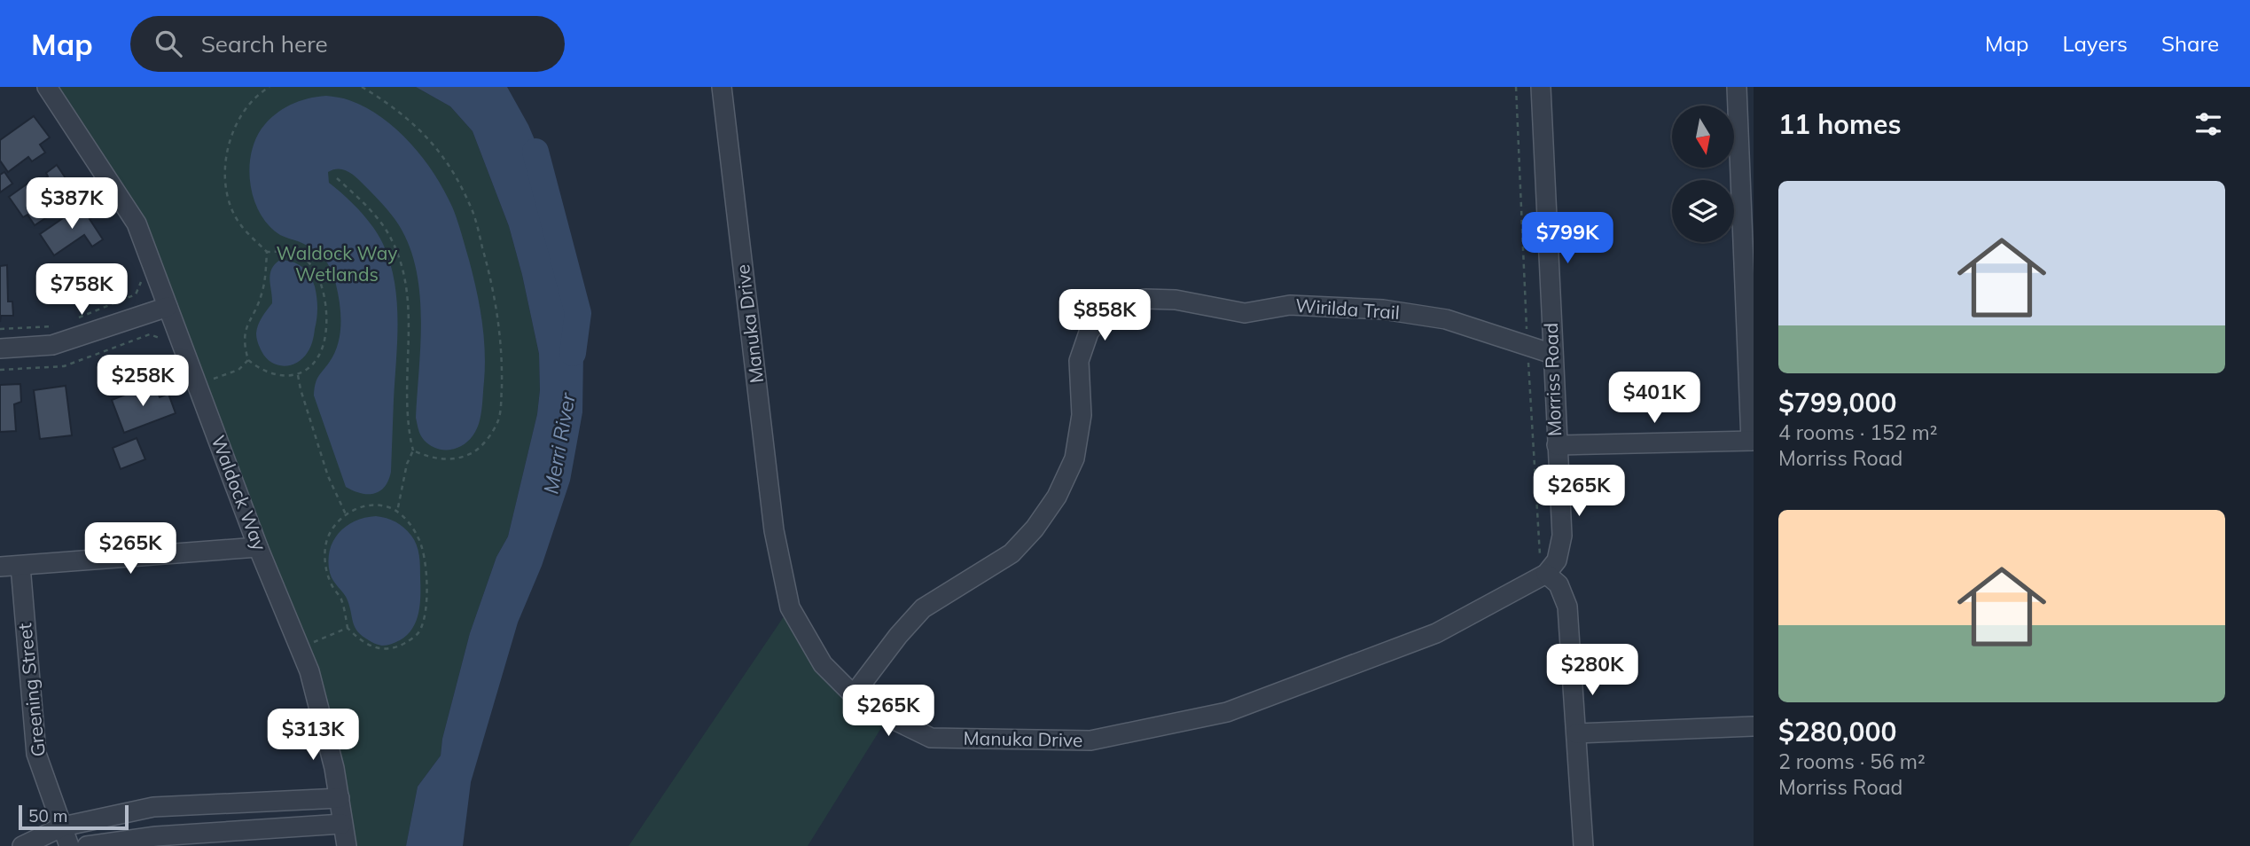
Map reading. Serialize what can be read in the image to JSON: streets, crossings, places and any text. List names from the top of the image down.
{
  "streets": {
    "street": [
      "Wirilda Trail",
      "Manuka Drive",
      "Morriss Road",
      "Waldock Way",
      "Greening Street"
    ]
  },
  "crossings": [
    ["Wirilda Trail", "Manuka Drive"],
    ["Wirilda Trail", "Morriss Road"],
    ["Manuka Drive", "Morriss Road"]
  ],
  "water": ["Merri River"],
  "parks": ["Waldock Way Wetlands"],
  "scale_bar": "50 m",
  "north": "bottom",
  "page": {
    "header": "Map",
    "search": "Search here",
    "nav": ["Map", "Layers", "Share"],
    "heading": "11 homes",
    "list": [
      {
        "name": "$799,000",
        "note": "4 rooms · 152 m² · Morriss Road"
      },
      {
        "name": "$280,000",
        "note": "2 rooms · 56 m² · Morriss Road"
      }
    ],
    "price": [
      "$387K",
      "$799K",
      "$758K",
      "$858K",
      "$258K",
      "$401K",
      "$265K",
      "$265K",
      "$280K",
      "$265K",
      "$313K"
    ],
    "scale": "50 m"
  }
}
